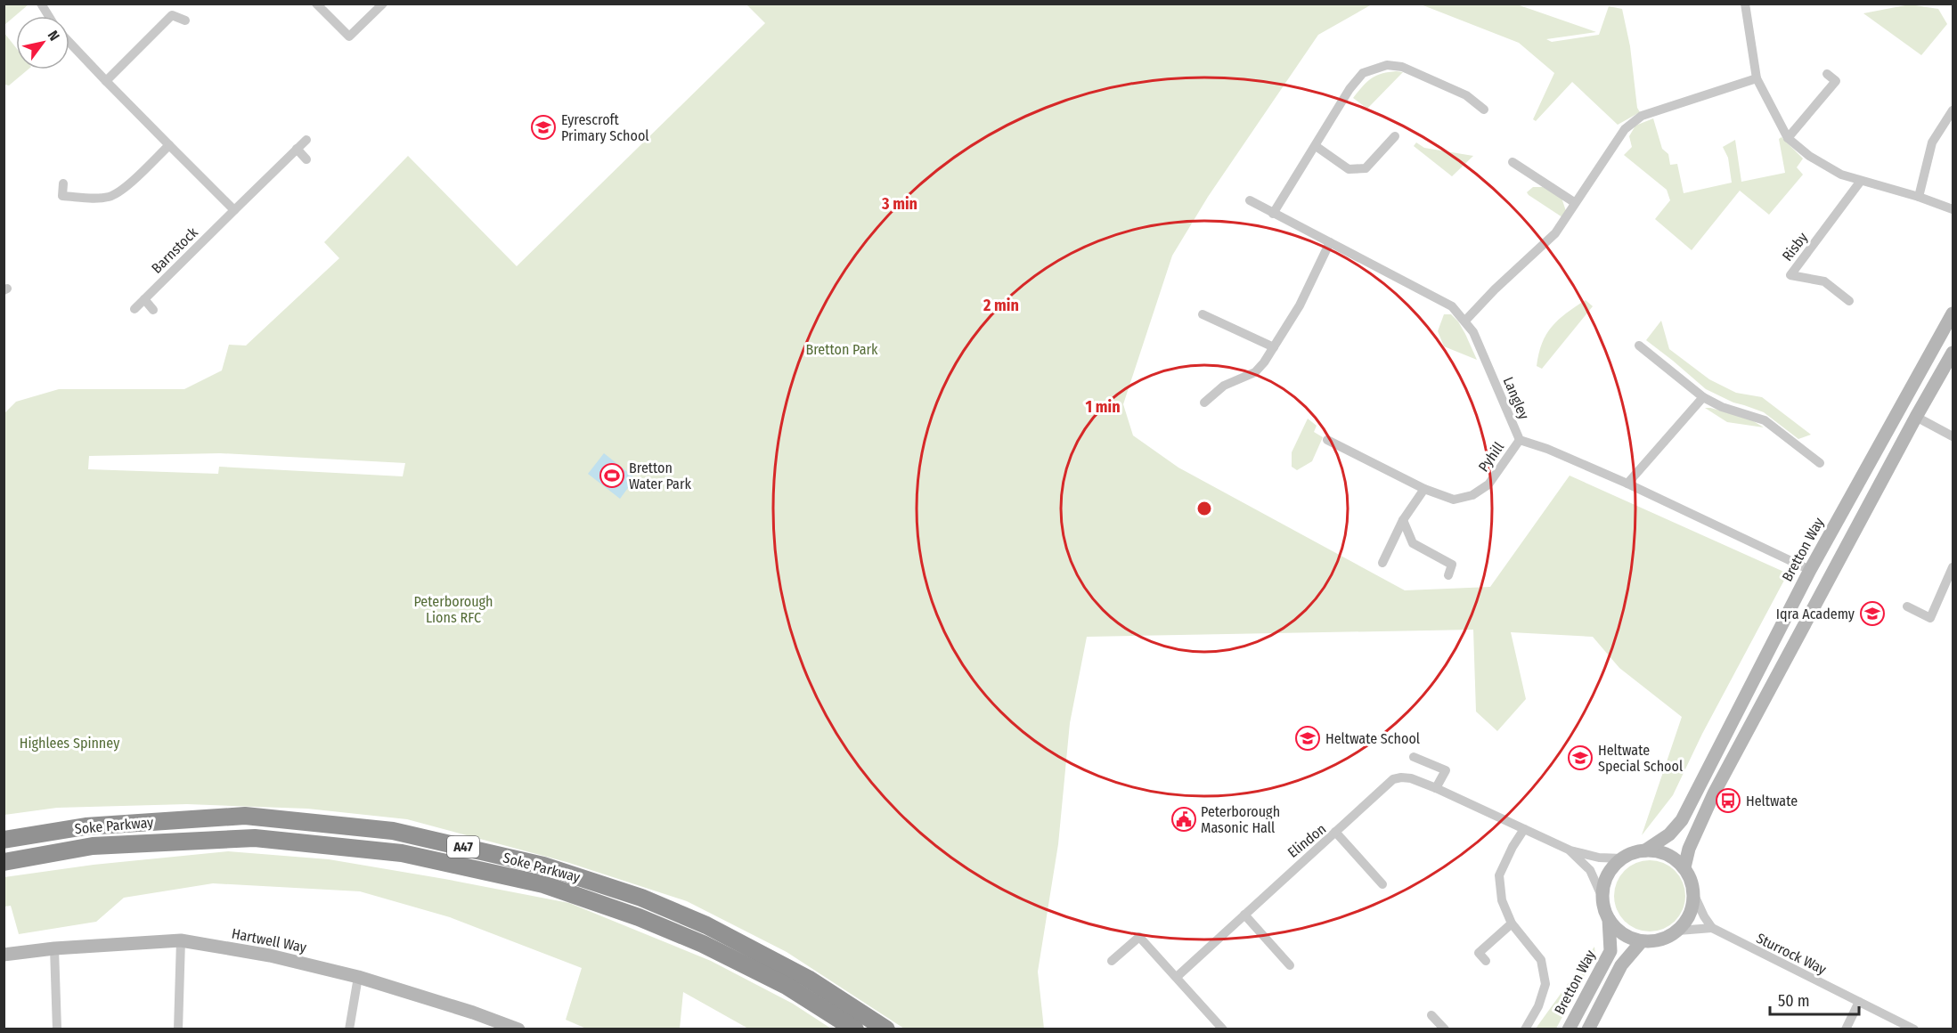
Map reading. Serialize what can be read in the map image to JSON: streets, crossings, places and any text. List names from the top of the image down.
{
  "streets": {
    "highway": ["Soke Parkway", "A47"],
    "street": [
      "Risby",
      "Barnstock",
      "Langley",
      "Pyhill",
      "Bretton Way",
      "Elindon",
      "Hartwell Way",
      "Sturrock Way"
    ]
  },
  "crossings": [
    ["Langley", "Pyhill"],
    ["Langley", "Bretton Way"]
  ],
  "parks": ["Bretton Park", "Peterborough Lions RFC", "Highlees Spinney"],
  "places": {
    "school or university": [
      "Eyrescroft Primary School",
      "Iqra Academy",
      "Heltwate School",
      "Heltwate Special School"
    ],
    "sports": ["Bretton Water Park"],
    "bus stop": ["Heltwate"],
    "public building": ["Peterborough Masonic Hall"]
  },
  "scale_bar": "50 m",
  "north": "top right",
  "rings": ["3 min", "2 min", "1 min"]
}
